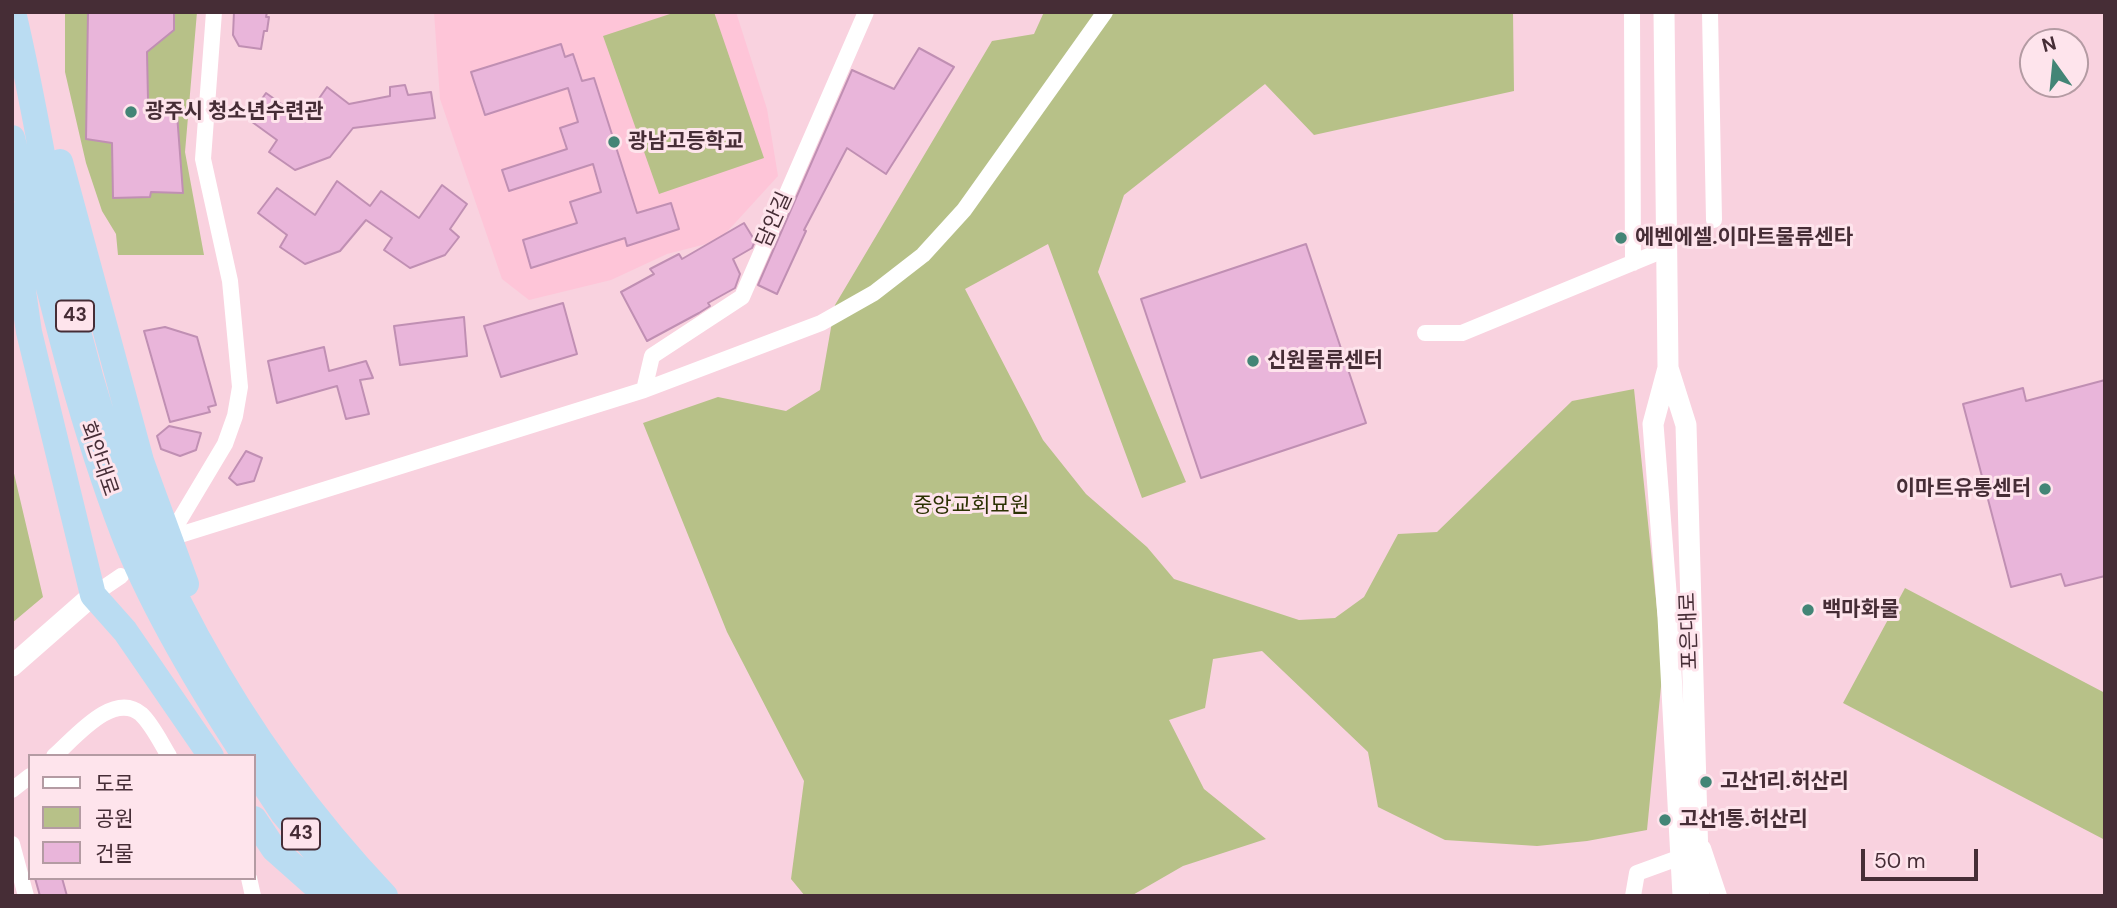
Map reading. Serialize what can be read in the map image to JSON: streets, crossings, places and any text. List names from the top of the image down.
{
  "streets": {
    "highway": ["43", "회안대로"],
    "street": ["담안길", "포은대로"]
  },
  "crossings": [
    ["43", "회안대로"]
  ],
  "parks": ["중앙교회묘원"],
  "places": [
    "광주시 청소년수련관",
    "광남고등학교",
    "에벤에셀.이마트물류센타",
    "신원물류센터",
    "이마트유통센터",
    "백마화물",
    "고산1리.허산리",
    "고산1통.허산리"
  ],
  "legend": ["도로", "공원", "건물"],
  "scale_bar": "50 m",
  "north": "top"
}
